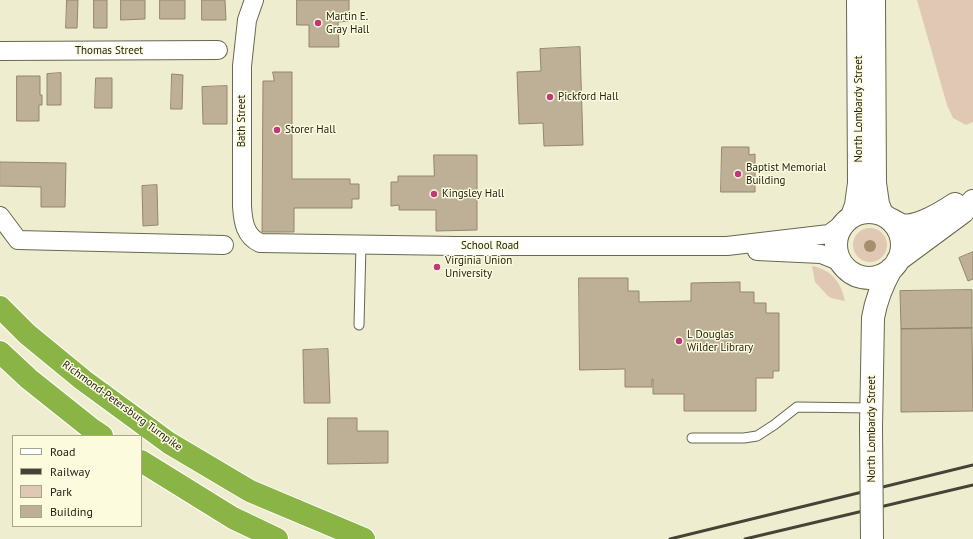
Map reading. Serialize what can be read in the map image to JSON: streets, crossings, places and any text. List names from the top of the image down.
{
  "streets": {
    "highway": ["Richmond-Petersburg Turnpike"],
    "main road": ["North Lombardy Street"],
    "street": ["Thomas Street", "Bath Street", "School Road"]
  },
  "crossings": [
    ["North Lombardy Street", "School Road"],
    ["Bath Street", "School Road"]
  ],
  "places": [
    "Martin E. Gray Hall",
    "Pickford Hall",
    "Storer Hall",
    "Baptist Memorial Building",
    "Kingsley Hall",
    "Virginia Union University",
    "L Douglas Wilder Library"
  ],
  "legend": [
    "Road",
    "Railway",
    "Park",
    "Building"
  ]
}
